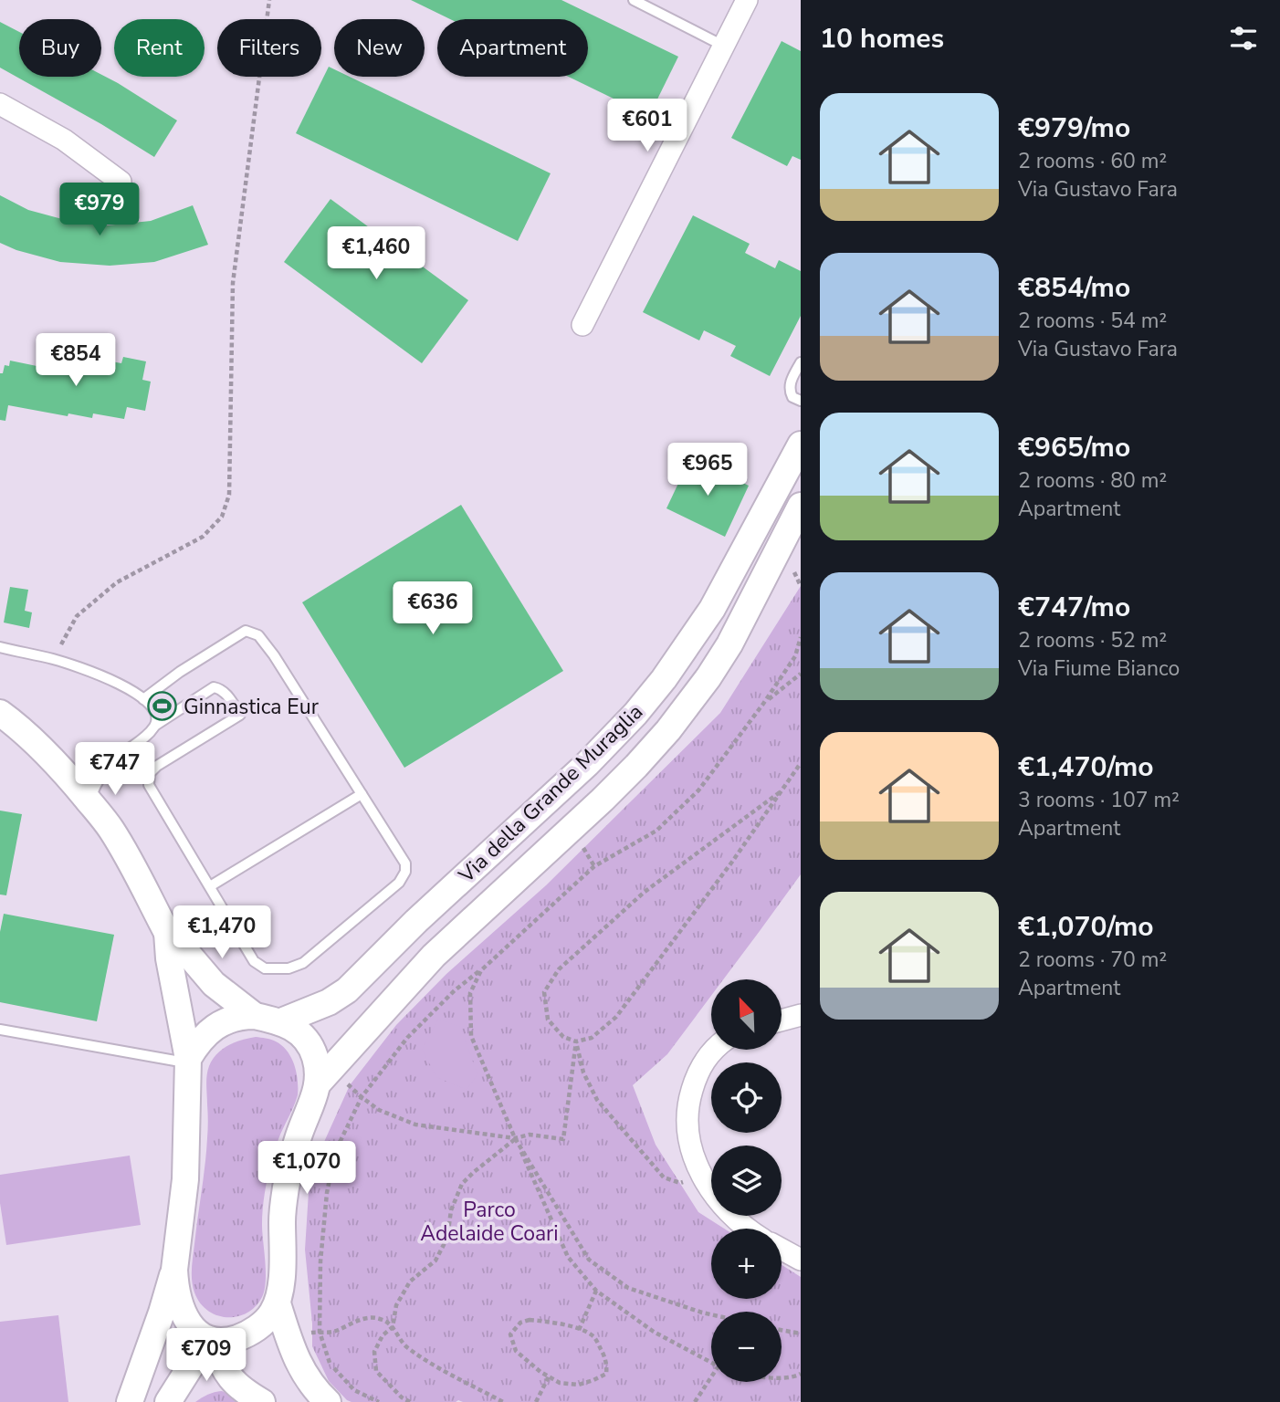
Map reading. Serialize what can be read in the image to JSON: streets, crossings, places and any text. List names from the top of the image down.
{
  "streets": {
    "street": ["Via della Grande Muraglia"]
  },
  "parks": ["Parco Adelaide Coari"],
  "places": {
    "sports": ["Ginnastica Eur"]
  },
  "north": "top left",
  "page": {
    "heading": "10 homes",
    "chip": [
      "Buy",
      "Rent",
      "Filters",
      "New",
      "Apartment"
    ],
    "list": [
      {
        "name": "€979/mo",
        "note": "2 rooms · 60 m² · Via Gustavo Fara"
      },
      {
        "name": "€854/mo",
        "note": "2 rooms · 54 m² · Via Gustavo Fara"
      },
      {
        "name": "€965/mo",
        "note": "2 rooms · 80 m² · Apartment"
      },
      {
        "name": "€747/mo",
        "note": "2 rooms · 52 m² · Via Fiume Bianco"
      },
      {
        "name": "€1,470/mo",
        "note": "3 rooms · 107 m² · Apartment"
      },
      {
        "name": "€1,070/mo",
        "note": "2 rooms · 70 m² · Apartment"
      }
    ],
    "price": [
      "€601",
      "€979",
      "€1,460",
      "€854",
      "€965",
      "€636",
      "€747",
      "€1,470",
      "€1,070",
      "€709"
    ],
    "map_buttons": ["+", "−"]
  }
}
